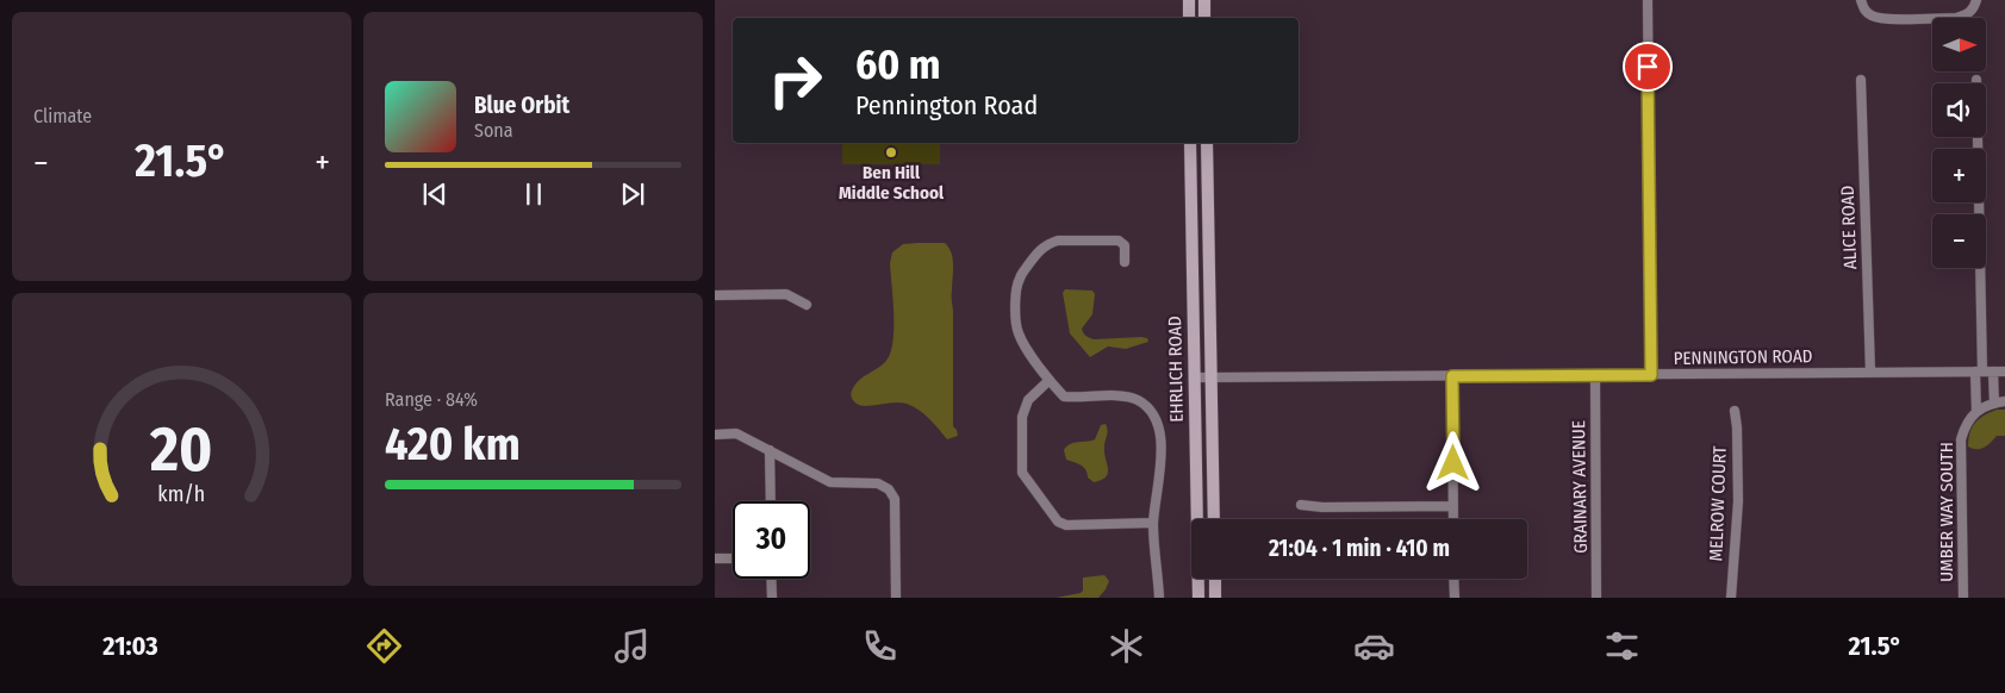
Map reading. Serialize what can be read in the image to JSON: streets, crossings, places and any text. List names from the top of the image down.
{
  "streets": {
    "main road": ["EHRLICH ROAD"],
    "street": [
      "ALICE ROAD",
      "PENNINGTON ROAD",
      "GRAINARY AVENUE",
      "MELROW COURT",
      "UMBER WAY SOUTH"
    ]
  },
  "crossings": [
    ["ALICE ROAD", "PENNINGTON ROAD"],
    ["PENNINGTON ROAD", "EHRLICH ROAD"],
    ["PENNINGTON ROAD", "GRAINARY AVENUE"]
  ],
  "places": ["Ben Hill Middle School"],
  "north": "right",
  "page": {
    "tile": [
      "Climate",
      ["Range · 84%", "420 km"]
    ],
    "map_buttons": ["+", "−"],
    "turn": ["60 m", "Pennington Road"],
    "song": ["Blue Orbit", "Sona"],
    "heat": ["−", "21.5°", "+"],
    "limit": "30",
    "trip": "21:04 · 1 min · 410 m",
    "tabs": ["21:03", "21.5°"],
    "gauge": ["20", "km/h"]
  }
}
